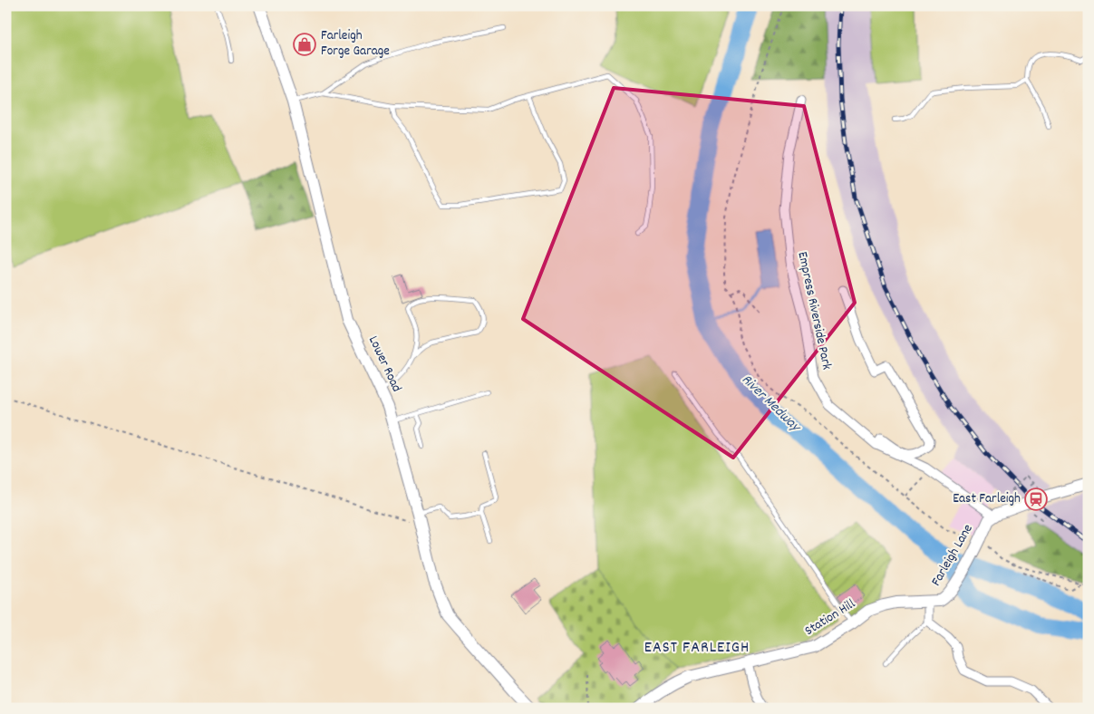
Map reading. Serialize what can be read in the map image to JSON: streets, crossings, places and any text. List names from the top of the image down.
{
  "streets": {
    "main road": ["Lower Road", "Farleigh Lane", "Station Hill"],
    "street": ["Empress Riverside Park"]
  },
  "crossings": [
    ["Empress Riverside Park", "Farleigh Lane"],
    ["Farleigh Lane", "Station Hill"]
  ],
  "districts": ["EAST FARLEIGH"],
  "water": ["River Medway"],
  "places": {
    "shop": ["Farleigh Forge Garage"],
    "station": ["East Farleigh"]
  }
}
